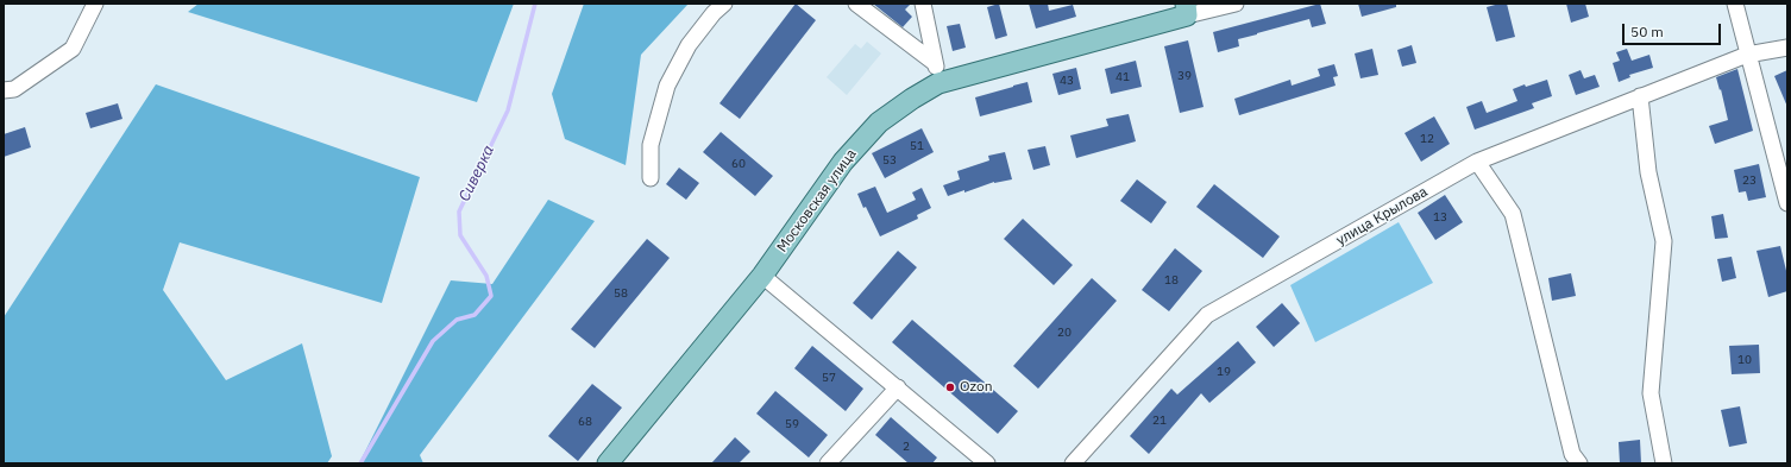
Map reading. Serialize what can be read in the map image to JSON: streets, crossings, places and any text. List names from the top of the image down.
{
  "streets": {
    "main road": ["Московская улица"],
    "street": ["улица Крылова"]
  },
  "water": ["Сиверка"],
  "places": ["Ozon"],
  "house_numbers": [
    "39",
    "41",
    "43",
    "12",
    "51",
    "53",
    "60",
    "23",
    "13",
    "18",
    "58",
    "20",
    "10",
    "19",
    "57",
    "21",
    "68",
    "59",
    "2"
  ],
  "scale_bar": "50 m"
}
